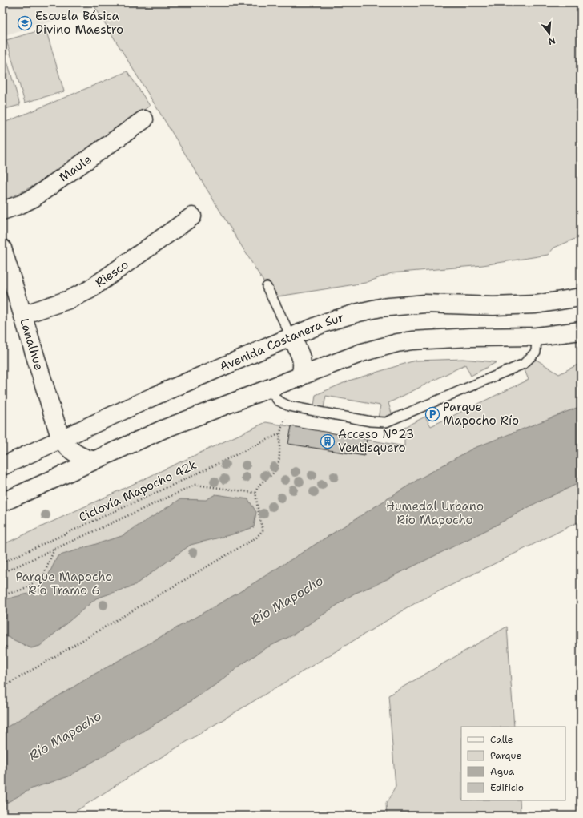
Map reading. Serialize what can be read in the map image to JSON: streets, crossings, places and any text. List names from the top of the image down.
{
  "streets": {
    "street": [
      "Maule",
      "Riesco",
      "Avenida Costanera Sur",
      "Lanalhue"
    ],
    "path": ["Ciclovía Mapocho 42k"]
  },
  "crossings": [
    ["Riesco", "Lanalhue"],
    ["Avenida Costanera Sur", "Lanalhue"]
  ],
  "water": ["Río Mapocho"],
  "parks": ["Humedal Urbano Río Mapocho", "Parque Mapocho Río Tramo 6"],
  "places": {
    "school or university": ["Escuela Básica Divino Maestro"],
    "parking": ["Parque Mapocho Río"],
    "building": ["Acceso N°23 Ventisquero"]
  },
  "legend": [
    "Calle",
    "Parque",
    "Agua",
    "Edificio"
  ],
  "north": "bottom"
}
